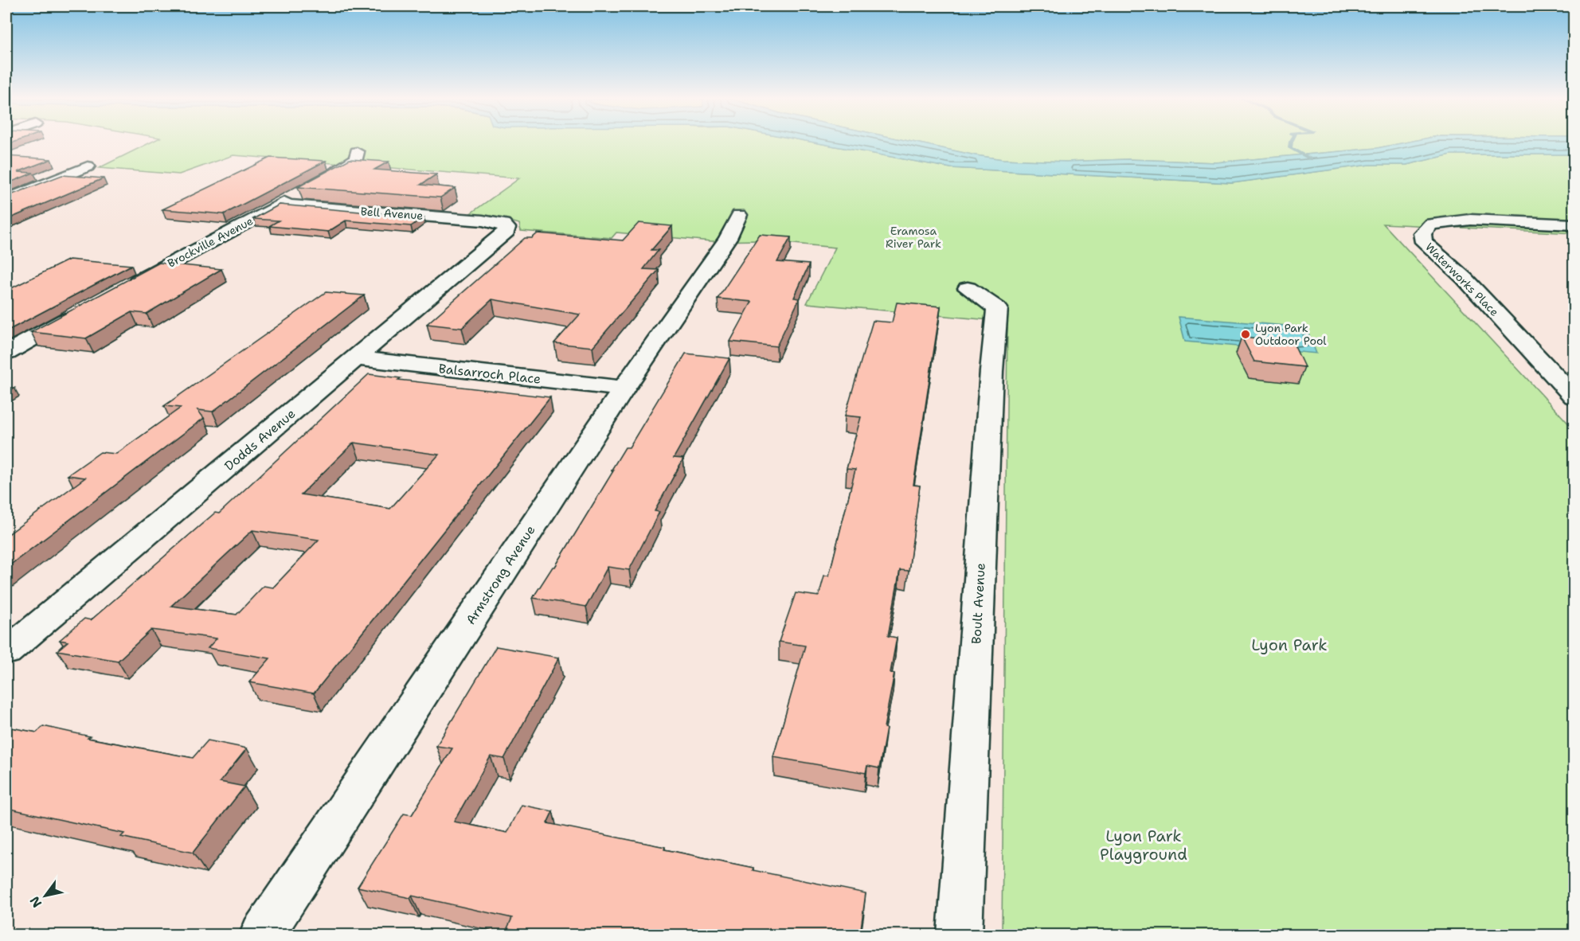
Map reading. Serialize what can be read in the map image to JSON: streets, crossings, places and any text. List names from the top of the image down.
{
  "streets": {
    "street": [
      "Bell Avenue",
      "Brockville Avenue",
      "Waterworks Place",
      "Balsarroch Place",
      "Dodds Avenue",
      "Armstrong Avenue",
      "Boult Avenue"
    ]
  },
  "crossings": [
    ["Bell Avenue", "Brockville Avenue"],
    ["Bell Avenue", "Dodds Avenue"],
    ["Balsarroch Place", "Dodds Avenue"],
    ["Balsarroch Place", "Armstrong Avenue"]
  ],
  "parks": ["Eramosa River Park", "Lyon Park", "Lyon Park Playground"],
  "places": ["Lyon Park Outdoor Pool"],
  "north": "bottom left"
}
